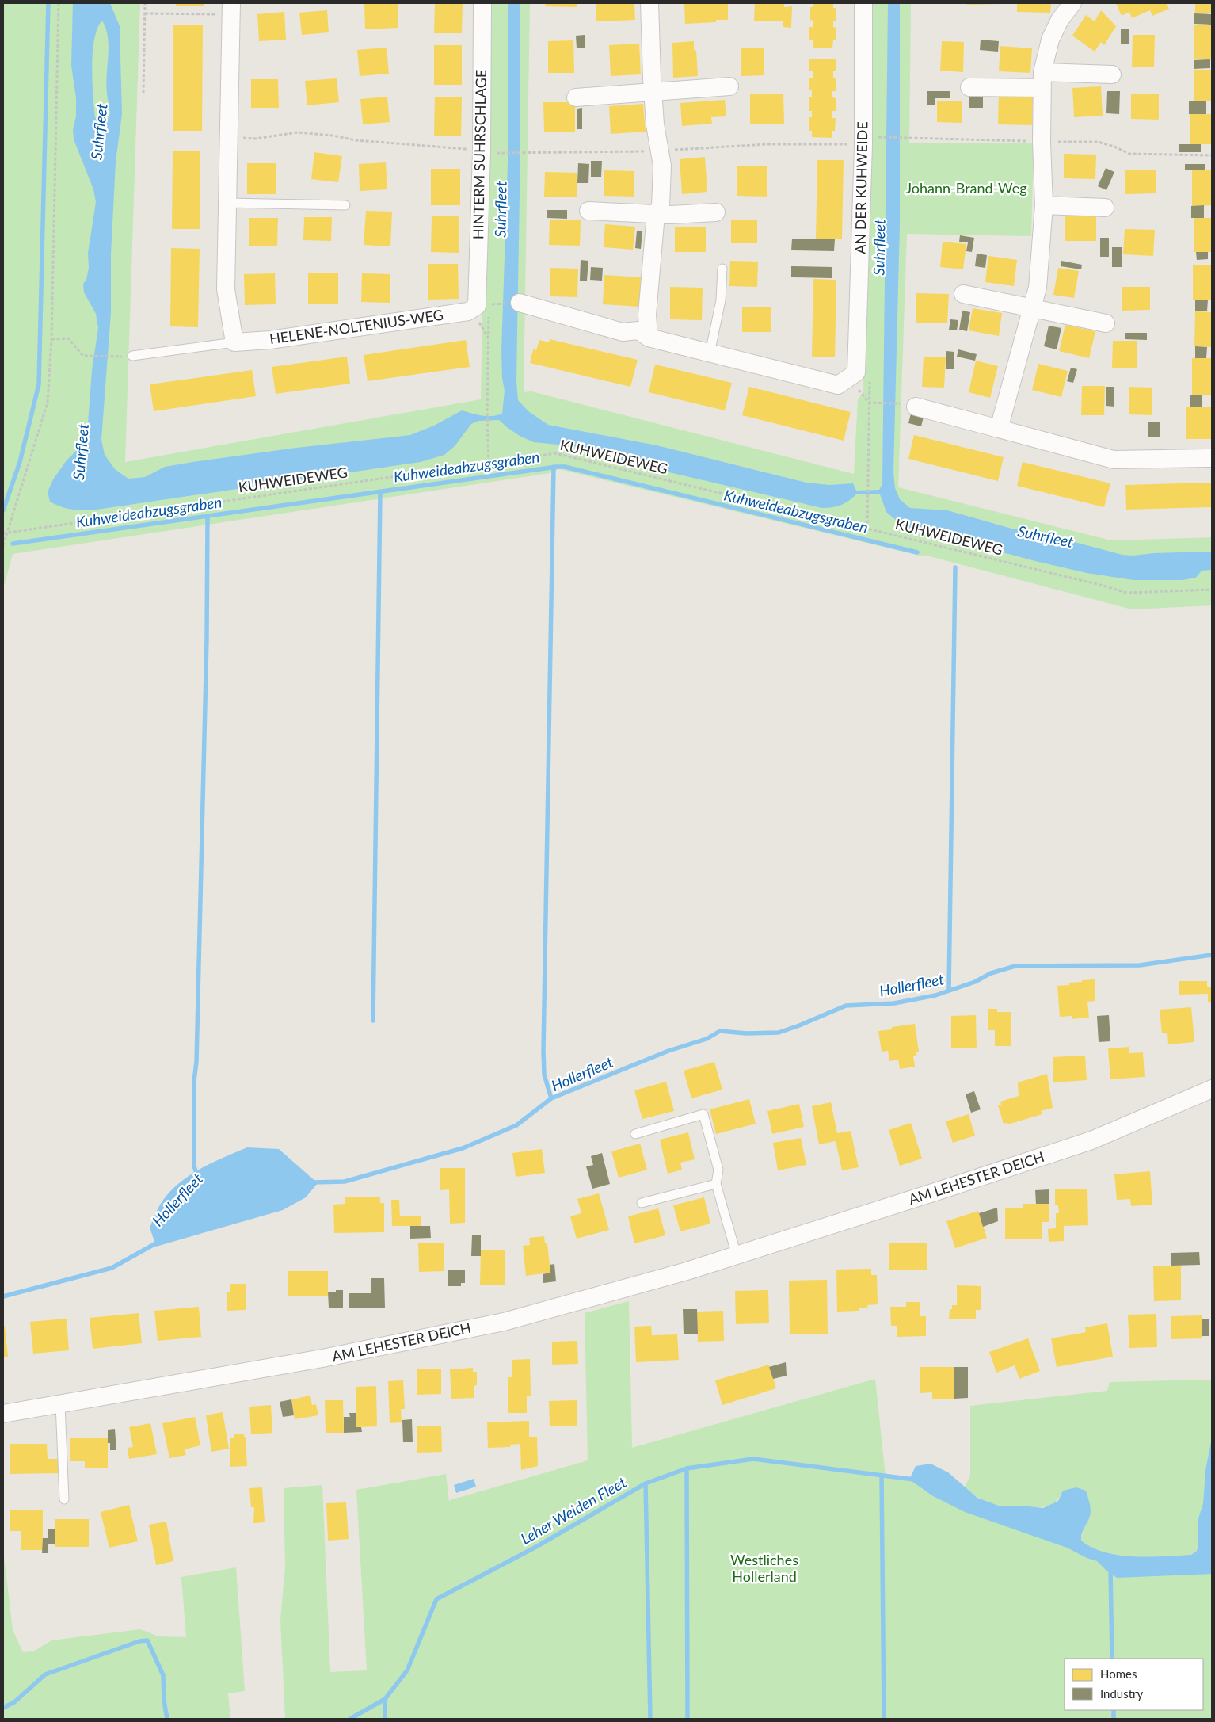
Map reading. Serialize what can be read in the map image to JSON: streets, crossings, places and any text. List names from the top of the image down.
{
  "streets": {
    "street": [
      "HINTERM SUHRSCHLAGE",
      "AN DER KUHWEIDE",
      "HELENE-NOLTENIUS-WEG",
      "AM LEHESTER DEICH"
    ],
    "path": ["KUHWEIDEWEG"]
  },
  "crossings": [
    ["HINTERM SUHRSCHLAGE", "HELENE-NOLTENIUS-WEG"]
  ],
  "water": [
    "Suhrfleet",
    "Kuhweideabzugsgraben",
    "Hollerfleet",
    "Leher Weiden Fleet"
  ],
  "parks": ["Johann-Brand-Weg", "Westliches Hollerland"],
  "legend": ["Homes", "Industry"]
}
